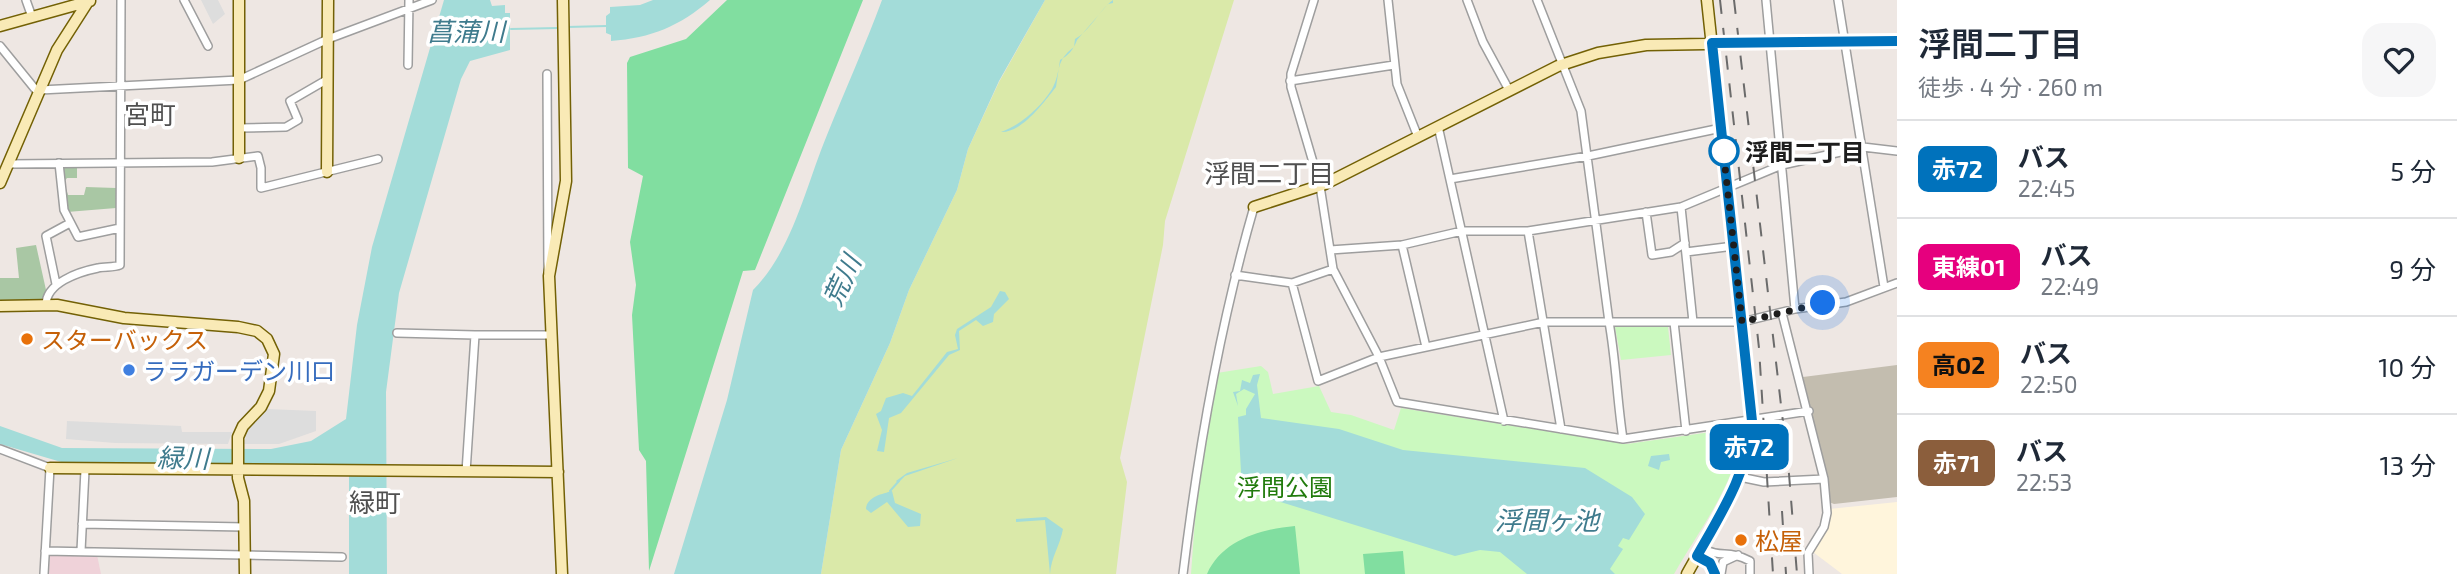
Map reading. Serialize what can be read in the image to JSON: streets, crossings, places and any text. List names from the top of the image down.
{
  "districts": ["宮町", "浮間二丁目", "緑町"],
  "water": [
    "菖蒲川",
    "荒川",
    "緑川",
    "浮間ヶ池"
  ],
  "parks": ["浮間公園"],
  "places": [
    "浮間二丁目",
    "スターバックス",
    "ララガーデン川口",
    "松屋"
  ],
  "lines": ["bus line 赤72"],
  "page": {
    "on_map": "赤72",
    "heading": ["浮間二丁目", "徒歩 · 4 分 · 260 m"],
    "list": [
      {
        "mark": "赤72",
        "name": "バス",
        "note": "22:45",
        "value": "5 分"
      },
      {
        "mark": "東練01",
        "name": "バス",
        "note": "22:49",
        "value": "9 分"
      },
      {
        "mark": "高02",
        "name": "バス",
        "note": "22:50",
        "value": "10 分"
      },
      {
        "mark": "赤71",
        "name": "バス",
        "note": "22:53",
        "value": "13 分"
      }
    ]
  }
}
